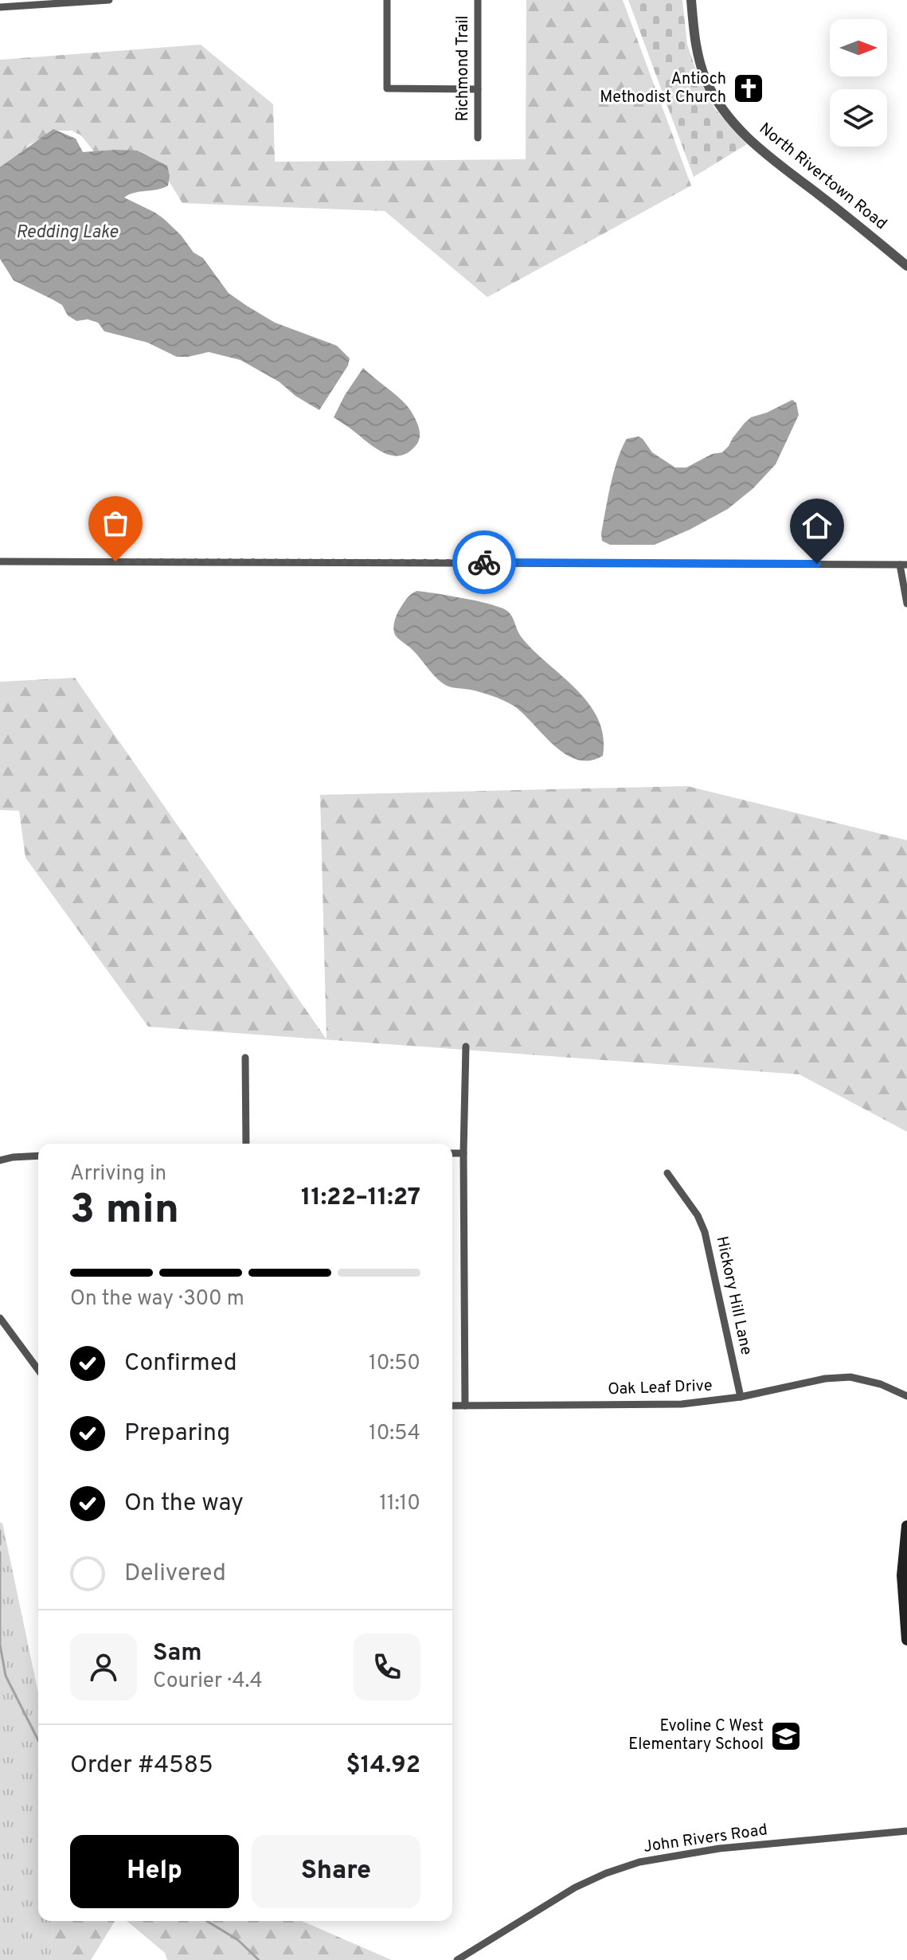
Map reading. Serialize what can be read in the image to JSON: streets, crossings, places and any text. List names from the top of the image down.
{
  "streets": {
    "street": [
      "Richmond Trail",
      "North Rivertown Road",
      "Hickory Hill Lane",
      "Oak Leaf Drive",
      "John Rivers Road"
    ]
  },
  "crossings": [
    ["Hickory Hill Lane", "Oak Leaf Drive"]
  ],
  "water": ["Redding Lake"],
  "places": {
    "church": ["Antioch Methodist Church"],
    "school or university": ["Evoline C West Elementary School"]
  },
  "north": "right",
  "page": {
    "heading": ["3 min", "Arriving in", "11:22–11:27"],
    "panel": [
      "Sam",
      "Courier · 4.4",
      "Order #4585",
      "$14.92"
    ],
    "bar": "On the way · 300 m",
    "list": [
      ["Confirmed", "10:50"],
      ["Preparing", "10:54"],
      ["On the way", "11:10"],
      "Delivered"
    ],
    "buttons": ["Help", "Share"]
  }
}
